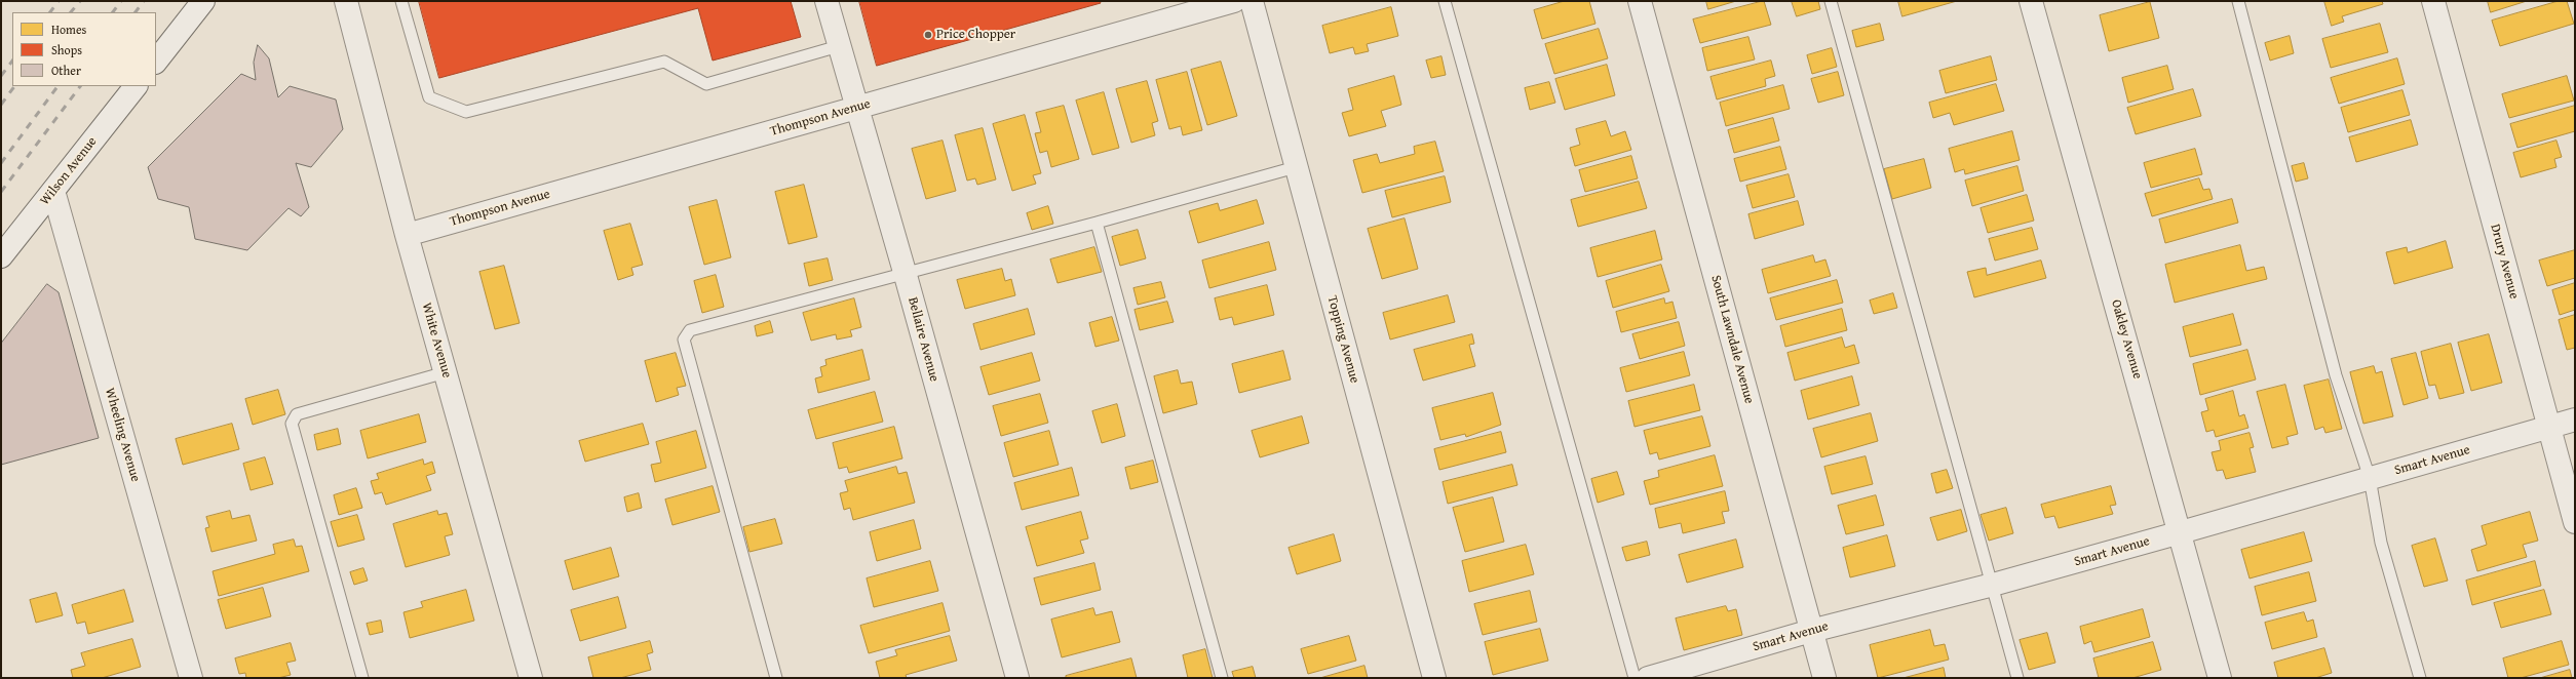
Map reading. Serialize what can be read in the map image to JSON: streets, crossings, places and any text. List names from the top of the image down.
{
  "streets": {
    "street": [
      "Thompson Avenue",
      "Wilson Avenue",
      "Drury Avenue",
      "Bellaire Avenue",
      "Topping Avenue",
      "South Lawndale Avenue",
      "Oakley Avenue",
      "White Avenue",
      "Wheeling Avenue",
      "Smart Avenue"
    ]
  },
  "crossings": [
    ["Thompson Avenue", "Bellaire Avenue"],
    ["Thompson Avenue", "White Avenue"],
    ["Wilson Avenue", "Wheeling Avenue"],
    ["Drury Avenue", "Smart Avenue"],
    ["South Lawndale Avenue", "Smart Avenue"],
    ["Oakley Avenue", "Smart Avenue"]
  ],
  "places": ["Price Chopper"],
  "legend": ["Homes", "Shops", "Other"]
}
